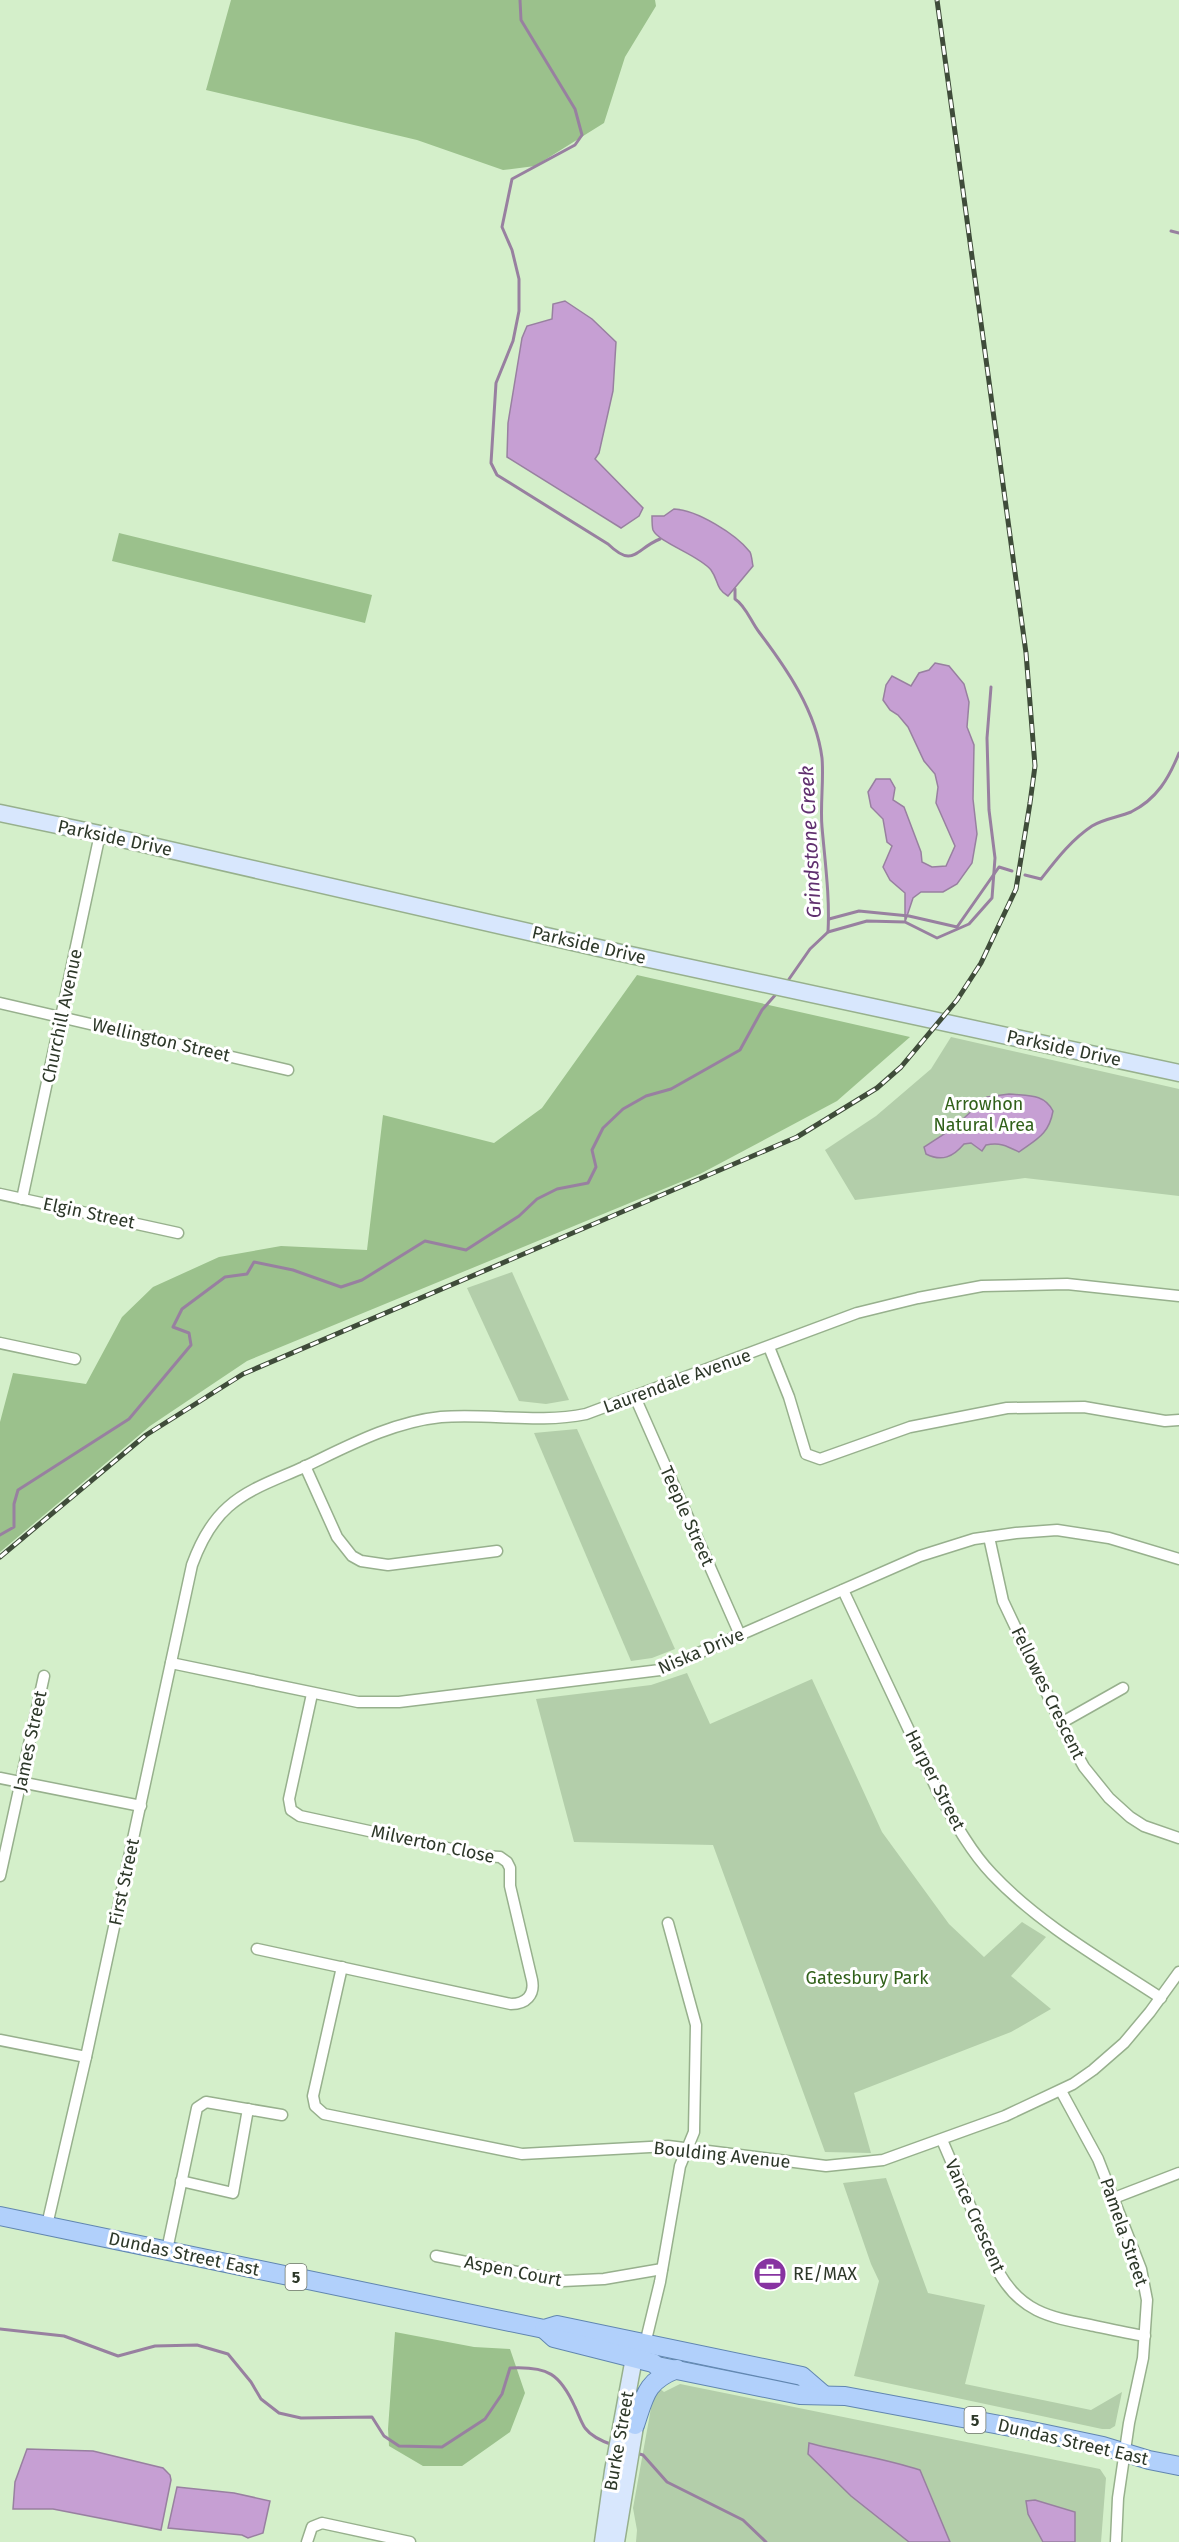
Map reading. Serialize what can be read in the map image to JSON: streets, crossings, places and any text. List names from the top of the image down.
{
  "streets": {
    "main road": [
      "Parkside Drive",
      "Dundas Street East",
      "5",
      "Burke Street"
    ],
    "street": [
      "Churchill Avenue",
      "Wellington Street",
      "Elgin Street",
      "Laurendale Avenue",
      "Teeple Street",
      "Niska Drive",
      "Fellowes Crescent",
      "James Street",
      "Harper Street",
      "Milverton Close",
      "First Street",
      "Boulding Avenue",
      "Vance Crescent",
      "Pamela Street",
      "Aspen Court"
    ]
  },
  "crossings": [
    ["Parkside Drive", "Churchill Avenue"],
    ["Churchill Avenue", "Wellington Street"],
    ["Churchill Avenue", "Elgin Street"],
    ["Laurendale Avenue", "Teeple Street"],
    ["Laurendale Avenue", "First Street"],
    ["Teeple Street", "Niska Drive"],
    ["Niska Drive", "Fellowes Crescent"],
    ["Niska Drive", "Harper Street"],
    ["Niska Drive", "Milverton Close"],
    ["Niska Drive", "First Street"],
    ["Harper Street", "Boulding Avenue"],
    ["Milverton Close", "Boulding Avenue"],
    ["First Street", "Dundas Street East"],
    ["Boulding Avenue", "Vance Crescent"],
    ["Boulding Avenue", "Pamela Street"],
    ["Vance Crescent", "Pamela Street"],
    ["Pamela Street", "Dundas Street East"],
    ["Dundas Street East", "Burke Street"]
  ],
  "water": ["Grindstone Creek"],
  "parks": ["Arrowhon Natural Area", "Gatesbury Park"],
  "places": {
    "office": ["RE/MAX"]
  }
}
